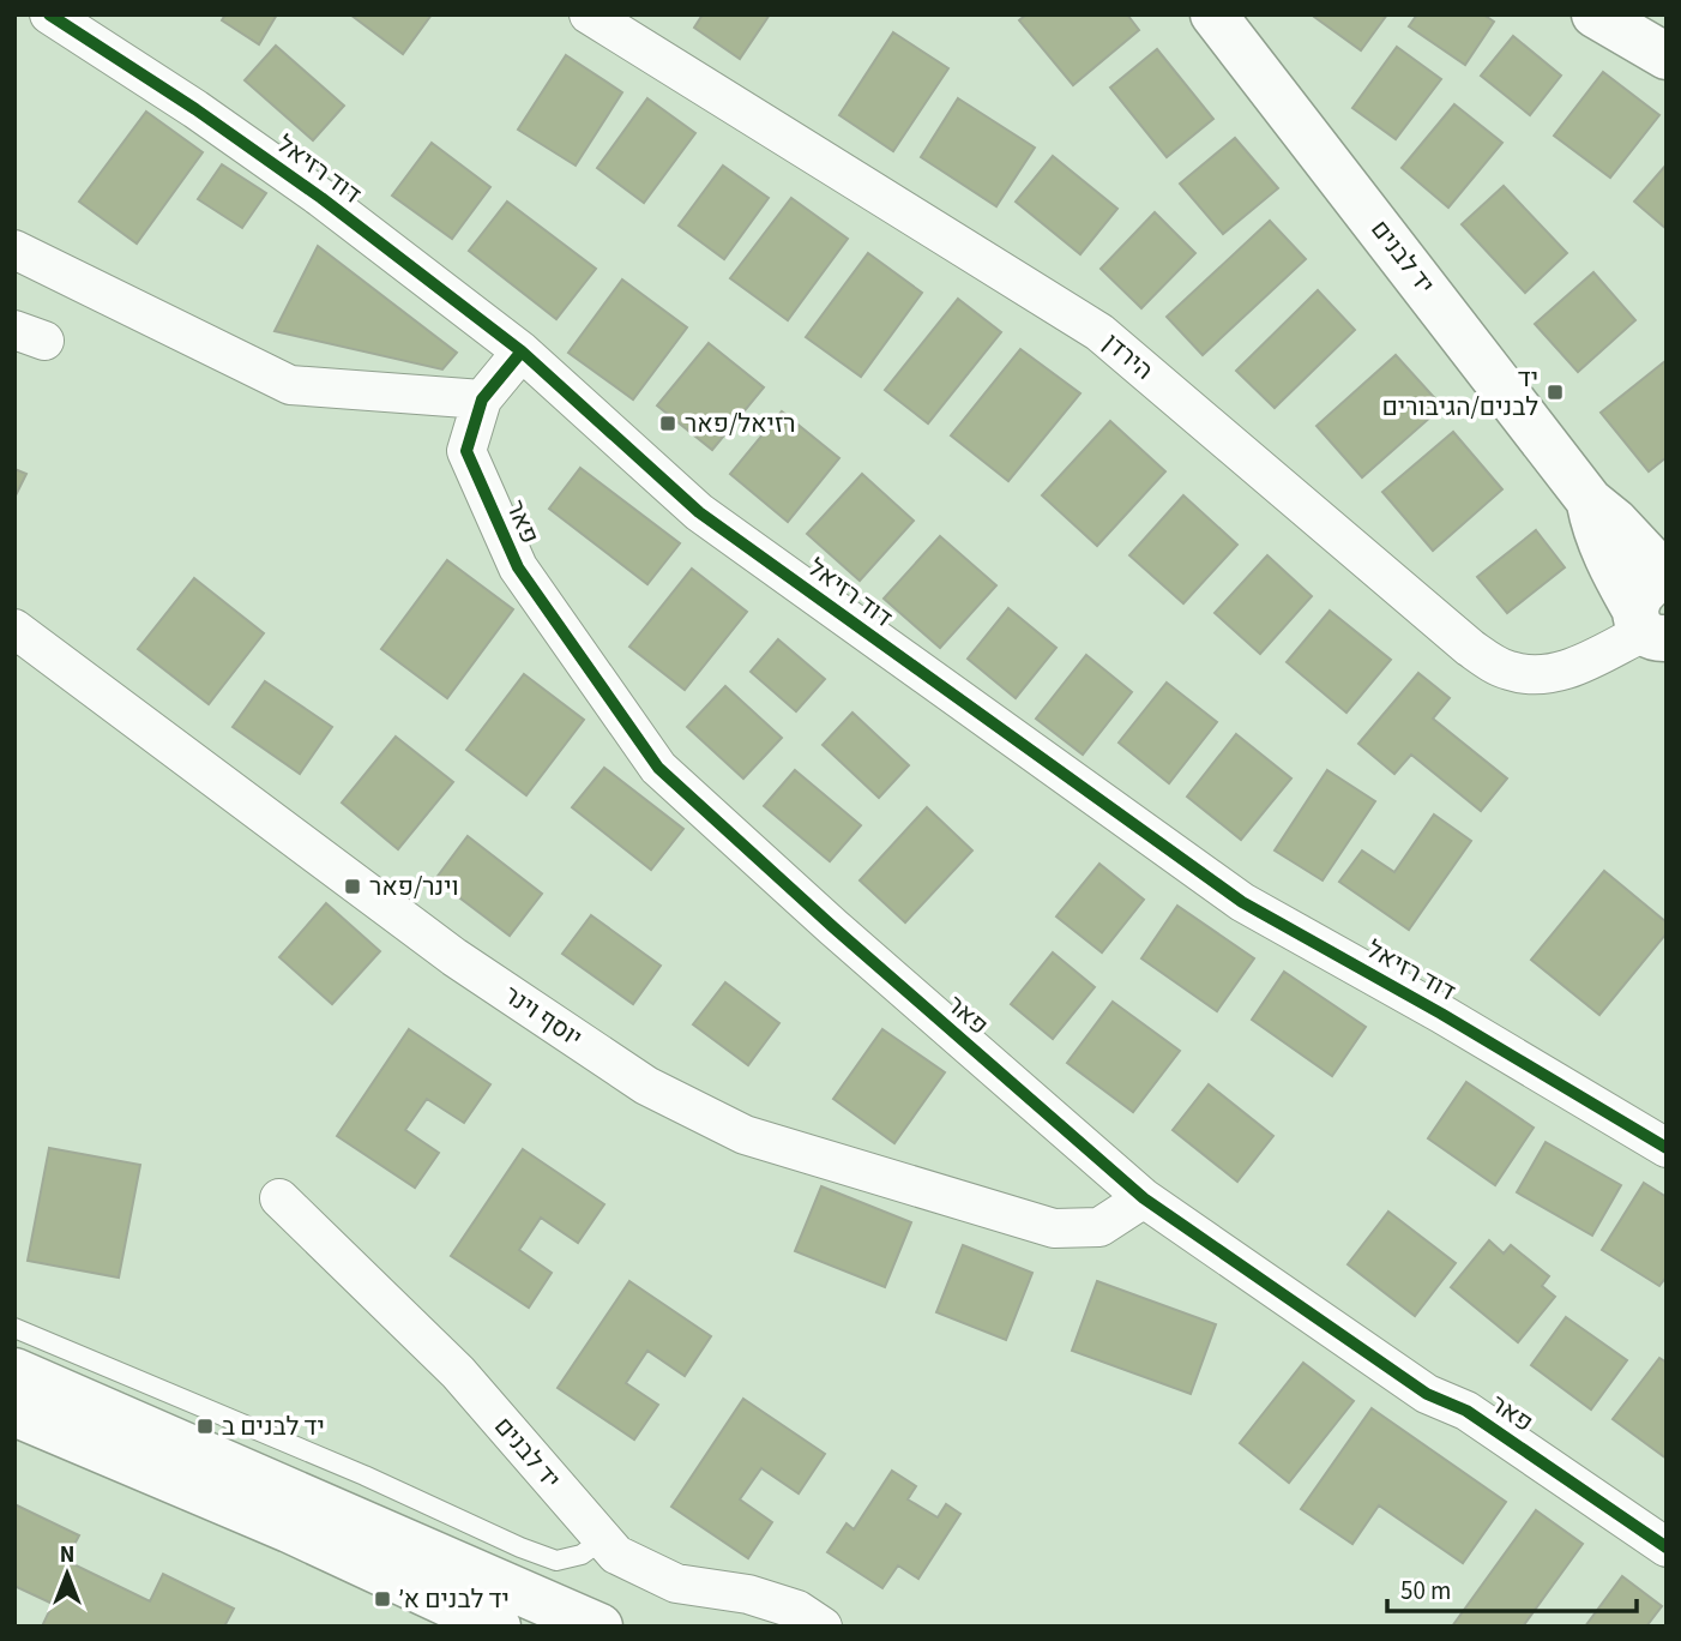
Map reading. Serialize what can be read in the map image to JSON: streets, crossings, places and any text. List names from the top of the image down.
{
  "streets": {
    "street": [
      "דוד רזיאל",
      "יד לבנים",
      "הירדן",
      "פאר",
      "יוסף וינר"
    ]
  },
  "crossings": [
    ["דוד רזיאל", "פאר"],
    ["יד לבנים", "הירדן"],
    ["פאר", "יוסף וינר"]
  ],
  "places": {
    "transit": [
      "יד לבנים/הגיבורים",
      "רזיאל/פאר",
      "וינר/פאר",
      "יד לבנים ב",
      "יד לבנים א׳"
    ]
  },
  "scale_bar": "50 m",
  "north": "top"
}
